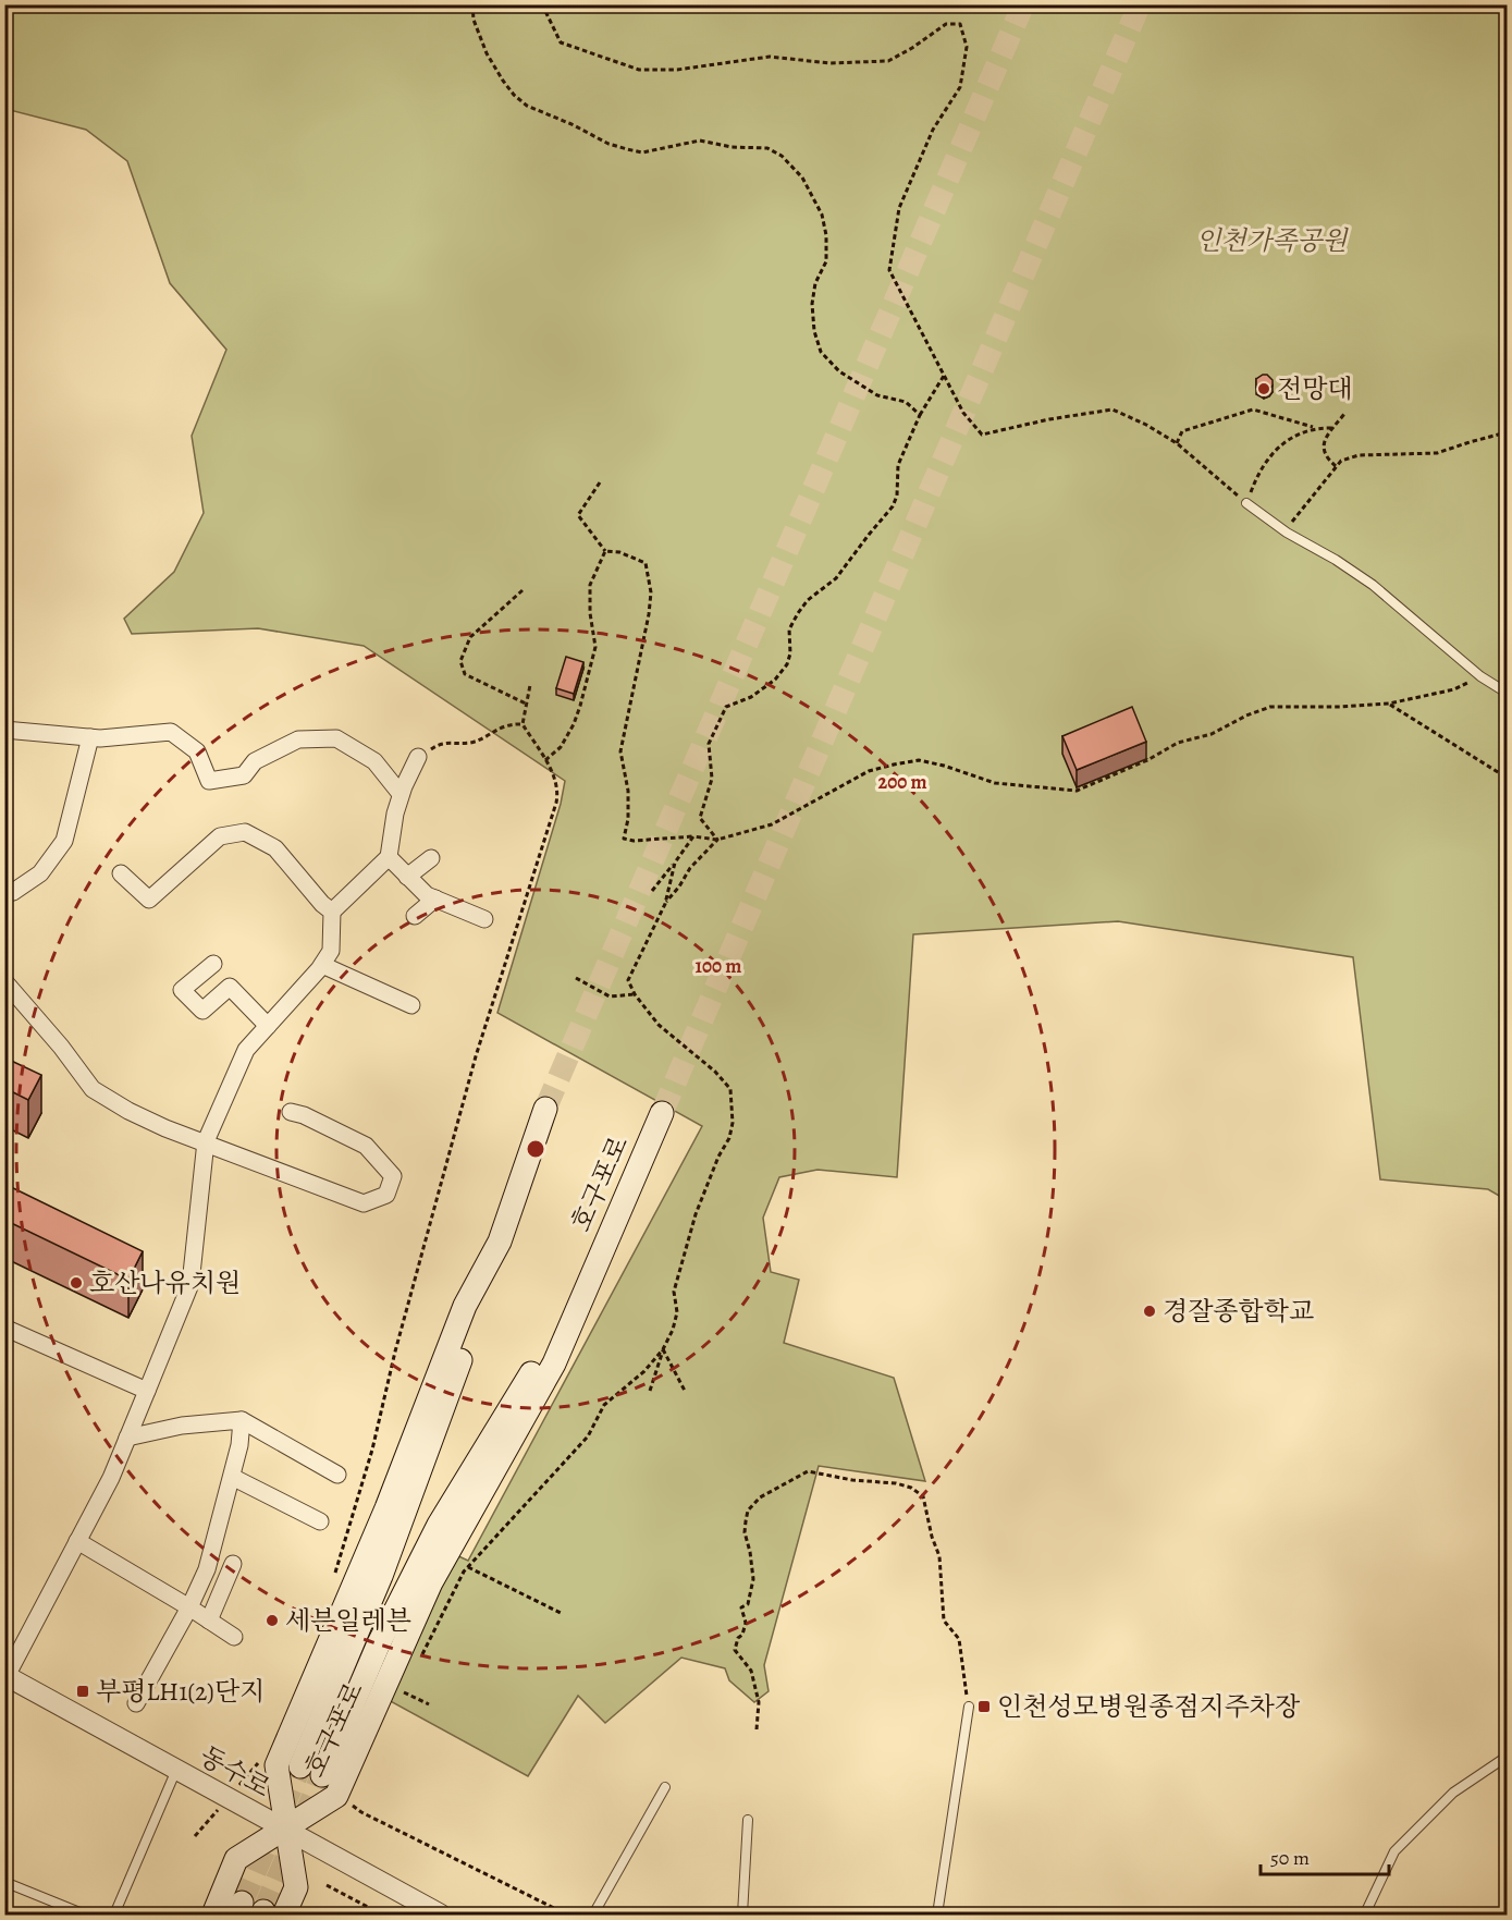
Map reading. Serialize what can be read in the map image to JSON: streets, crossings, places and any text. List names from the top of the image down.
{
  "streets": {
    "main road": ["호구포로"],
    "street": ["동수로"]
  },
  "crossings": [
    ["호구포로", "동수로"]
  ],
  "parks": ["인천가족공원"],
  "places": {
    "other": [
      "전망대",
      "호산나유치원",
      "경잘종합학교",
      "세븐일레븐"
    ],
    "transit": ["부평LH1(2)단지", "인천성모병원종점지주차장"]
  },
  "scale_bar": "50 m",
  "rings": ["200 m", "100 m"]
}
